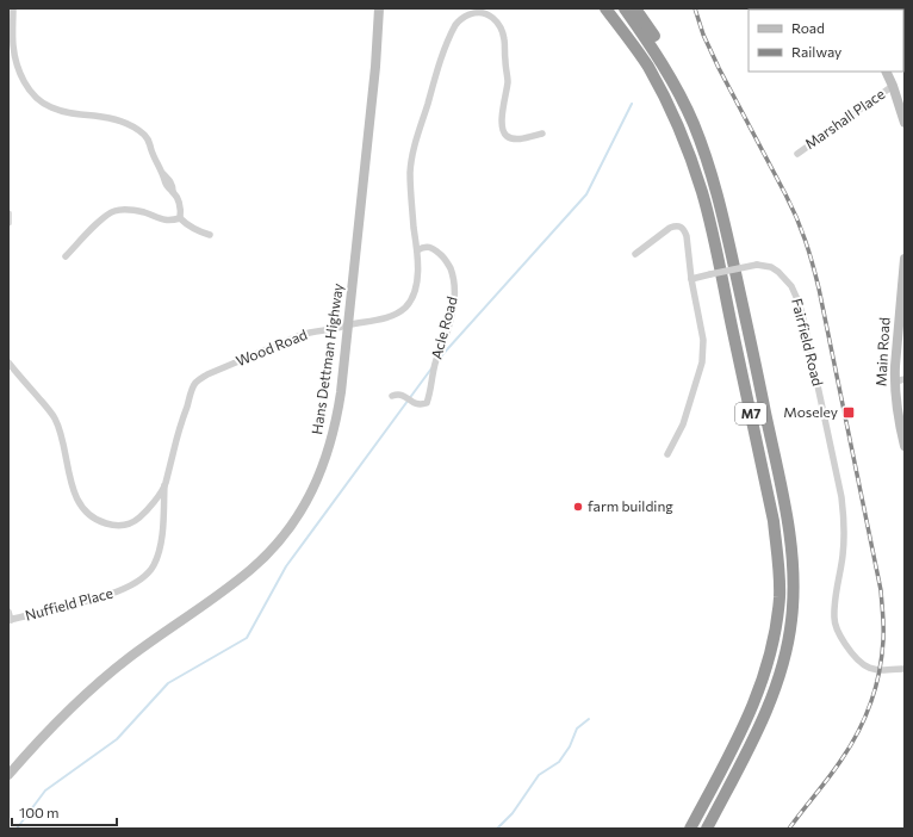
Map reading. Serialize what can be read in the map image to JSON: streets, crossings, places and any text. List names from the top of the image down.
{
  "streets": {
    "highway": ["M7"],
    "street": [
      "Marshall Place",
      "Acle Road",
      "Fairfield Road",
      "Wood Road",
      "Main Road",
      "Hans Dettman Highway",
      "Nuffield Place"
    ]
  },
  "crossings": [
    ["Acle Road", "Wood Road"],
    ["Wood Road", "Hans Dettman Highway"],
    ["Wood Road", "Nuffield Place"]
  ],
  "places": {
    "transit": ["Moseley"],
    "other": ["farm building"]
  },
  "legend": ["Road", "Railway"],
  "scale_bar": "100 m"
}
